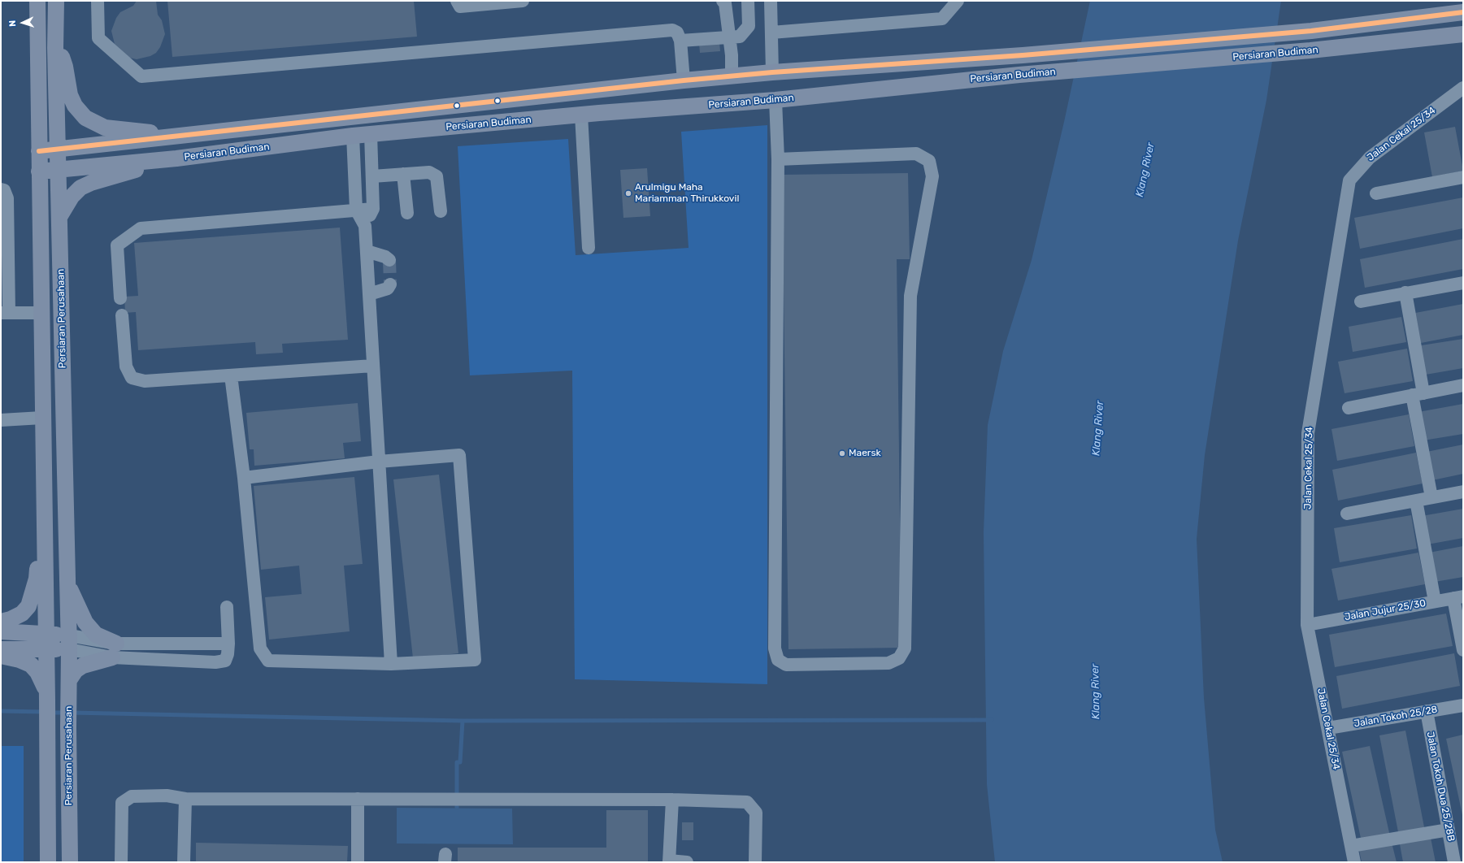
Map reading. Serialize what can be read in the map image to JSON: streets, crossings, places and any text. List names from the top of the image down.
{
  "streets": {
    "main road": ["Persiaran Budiman", "Persiaran Perusahaan"],
    "street": [
      "Jalan Cekal 25/34",
      "Jalan Jujur 25/30",
      "Jalan Tokoh 25/28",
      "Jalan Tokoh Dua 25/28B"
    ]
  },
  "crossings": [
    ["Persiaran Budiman", "Persiaran Perusahaan"],
    ["Jalan Cekal 25/34", "Jalan Jujur 25/30"],
    ["Jalan Cekal 25/34", "Jalan Tokoh 25/28"],
    ["Jalan Tokoh 25/28", "Jalan Tokoh Dua 25/28B"]
  ],
  "water": ["Klang River"],
  "places": ["Arulmigu Maha Mariamman Thirukkovil", "Maersk"],
  "north": "left"
}
